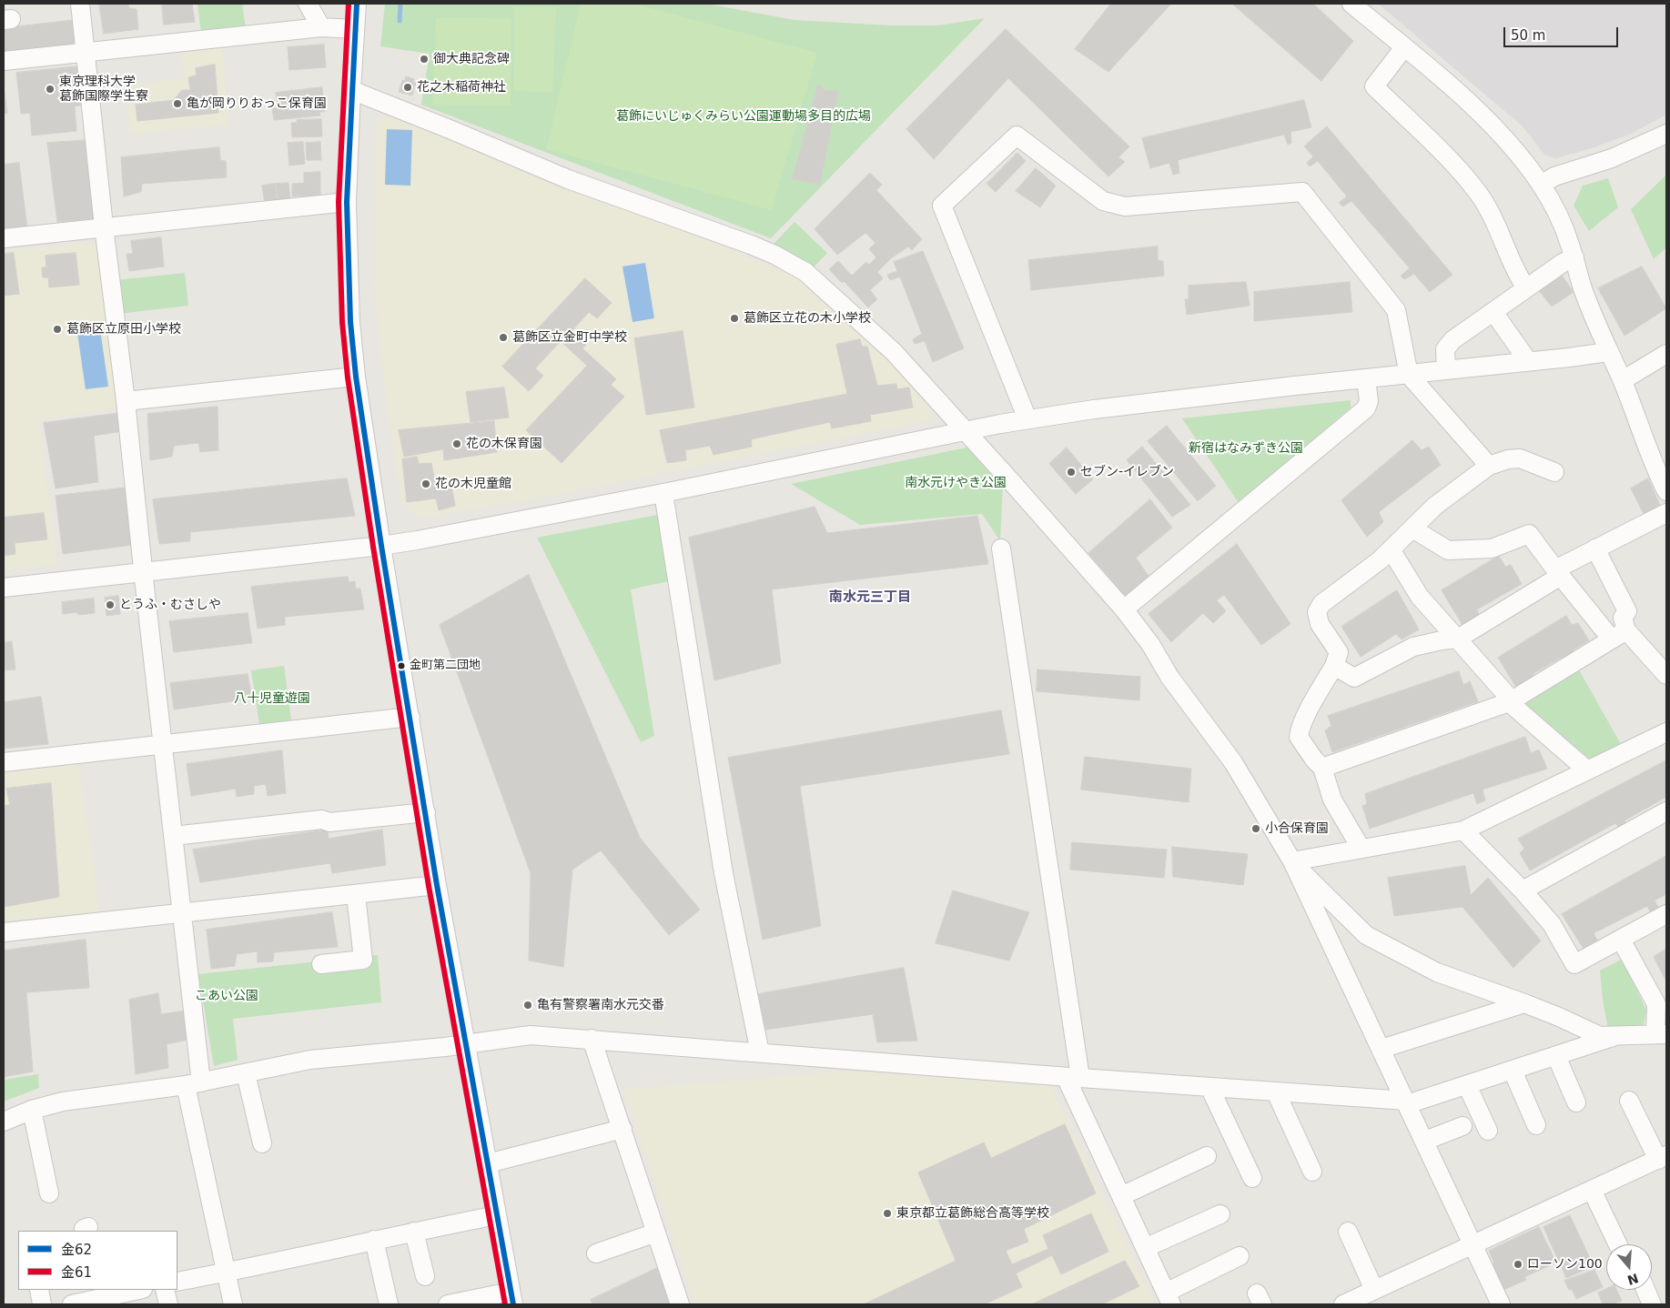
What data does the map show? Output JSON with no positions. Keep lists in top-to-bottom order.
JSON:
{
  "districts": ["南水元三丁目"],
  "parks": [
    "葛飾にいじゅくみらい公園運動場多目的広場",
    "新宿はなみずき公園",
    "南水元けやき公園",
    "八十児童遊園",
    "こあい公園"
  ],
  "places": [
    "御大典記念碑",
    "花之木稲荷神社",
    "東京理科大学 葛飾国際学生寮",
    "亀が岡りりおっこ保育園",
    "葛飾区立花の木小学校",
    "葛飾区立原田小学校",
    "葛飾区立金町中学校",
    "花の木保育園",
    "セブン-イレブン",
    "花の木児童館",
    "とうふ・むさしや",
    "金町第二団地",
    "小合保育園",
    "亀有警察署南水元交番",
    "東京都立葛飾総合高等学校",
    "ローソン100"
  ],
  "lines": ["transit line 金62", "transit line 金61"],
  "legend": ["金62", "金61"],
  "scale_bar": "50 m",
  "north": "bottom"
}
